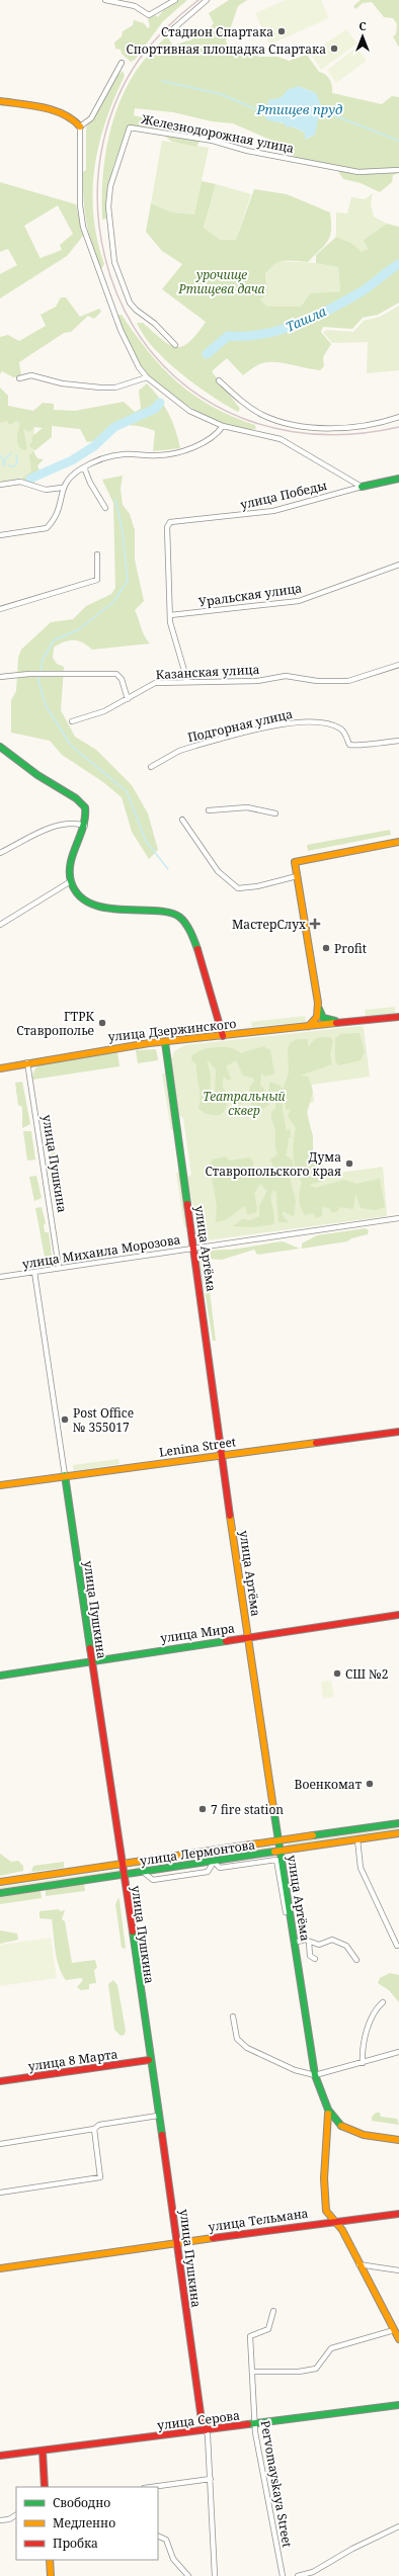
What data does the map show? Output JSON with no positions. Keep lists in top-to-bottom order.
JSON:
{
  "streets": {
    "main road": [
      "улица Победы",
      "улица Дзержинского",
      "улица Пушкина",
      "улица Артёма",
      "Lenina Street",
      "улица Мира",
      "улица Лермонтова",
      "улица 8 Марта",
      "улица Тельмана",
      "улица Серова"
    ],
    "street": [
      "Железнодорожная улица",
      "Уральская улица",
      "Казанская улица",
      "Подгорная улица",
      "улица Михаила Морозова",
      "Pervomayskaya Street"
    ]
  },
  "crossings": [
    ["улица Победы", "Уральская улица"],
    ["улица Дзержинского", "улица Пушкина"],
    ["улица Дзержинского", "улица Артёма"],
    ["улица Пушкина", "улица Михаила Морозова"],
    ["улица Пушкина", "Lenina Street"],
    ["улица Пушкина", "улица Мира"],
    ["улица Пушкина", "улица Лермонтова"],
    ["улица Пушкина", "улица 8 Марта"],
    ["улица Пушкина", "улица Тельмана"],
    ["улица Пушкина", "улица Серова"],
    ["улица Артёма", "улица Михаила Морозова"],
    ["улица Артёма", "Lenina Street"],
    ["улица Артёма", "улица Мира"],
    ["улица Артёма", "улица Лермонтова"],
    ["улица Серова", "Pervomayskaya Street"]
  ],
  "water": ["Ртищев пруд", "Ташла"],
  "parks": ["урочище Ртищева дача", "Театральный сквер"],
  "places": {
    "other": [
      "Стадион Спартака",
      "Спортивная площадка Спартака",
      "Profit",
      "ГТРК Ставрополье",
      "Дума Ставропольского края",
      "Post Office № 355017",
      "СШ №2",
      "Военкомат",
      "7 fire station"
    ],
    "health": ["МастерСлух"]
  },
  "legend": ["Свободно", "Медленно", "Пробка"],
  "north": "top"
}
